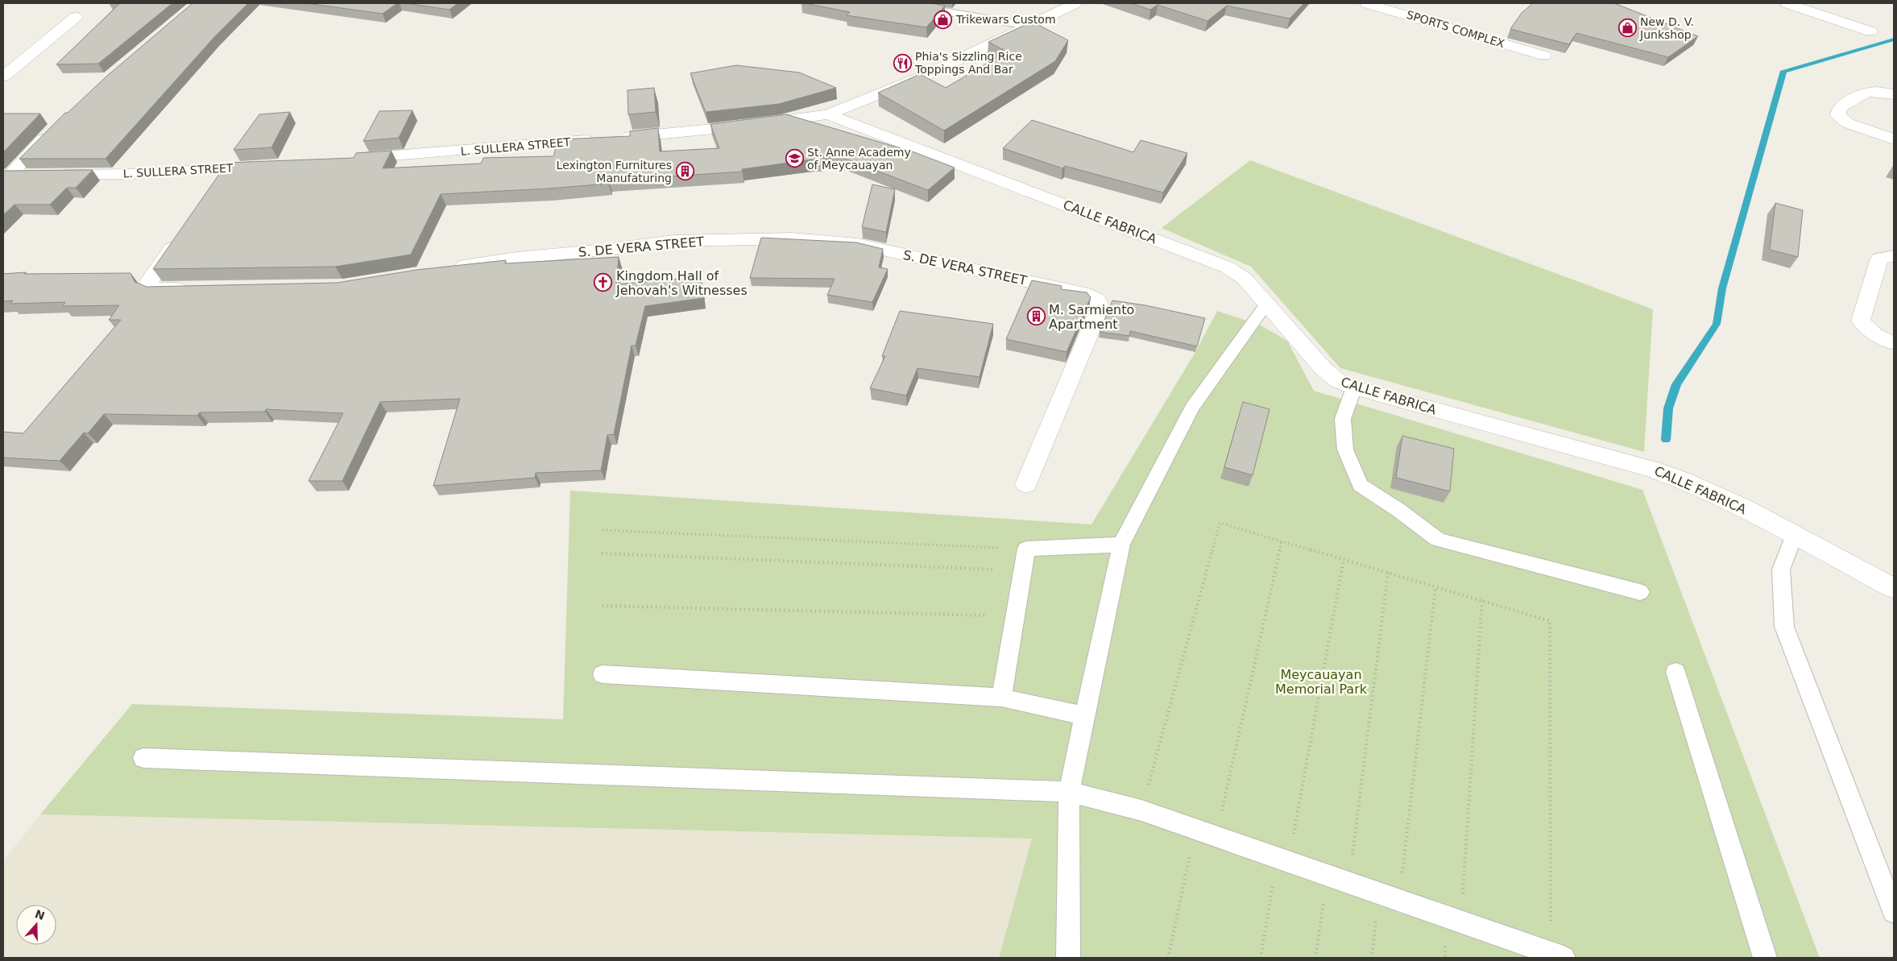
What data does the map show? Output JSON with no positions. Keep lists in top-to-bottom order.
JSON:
{
  "streets": {
    "street": [
      "SPORTS COMPLEX",
      "L. SULLERA STREET",
      "CALLE FABRICA",
      "S. DE VERA STREET"
    ]
  },
  "crossings": [
    ["L. SULLERA STREET", "CALLE FABRICA"]
  ],
  "parks": ["Meycauayan Memorial Park"],
  "places": {
    "shop": ["Trikewars Custom", "New D. V. Junkshop"],
    "restaurant": ["Phia's Sizzling Rice Toppings And Bar"],
    "school or university": ["St. Anne Academy of Meycauayan"],
    "building": ["Lexington Furnitures Manufaturing", "M. Sarmiento Apartment"],
    "church": ["Kingdom Hall of Jehovah's Witnesses"]
  },
  "north": "top"
}
